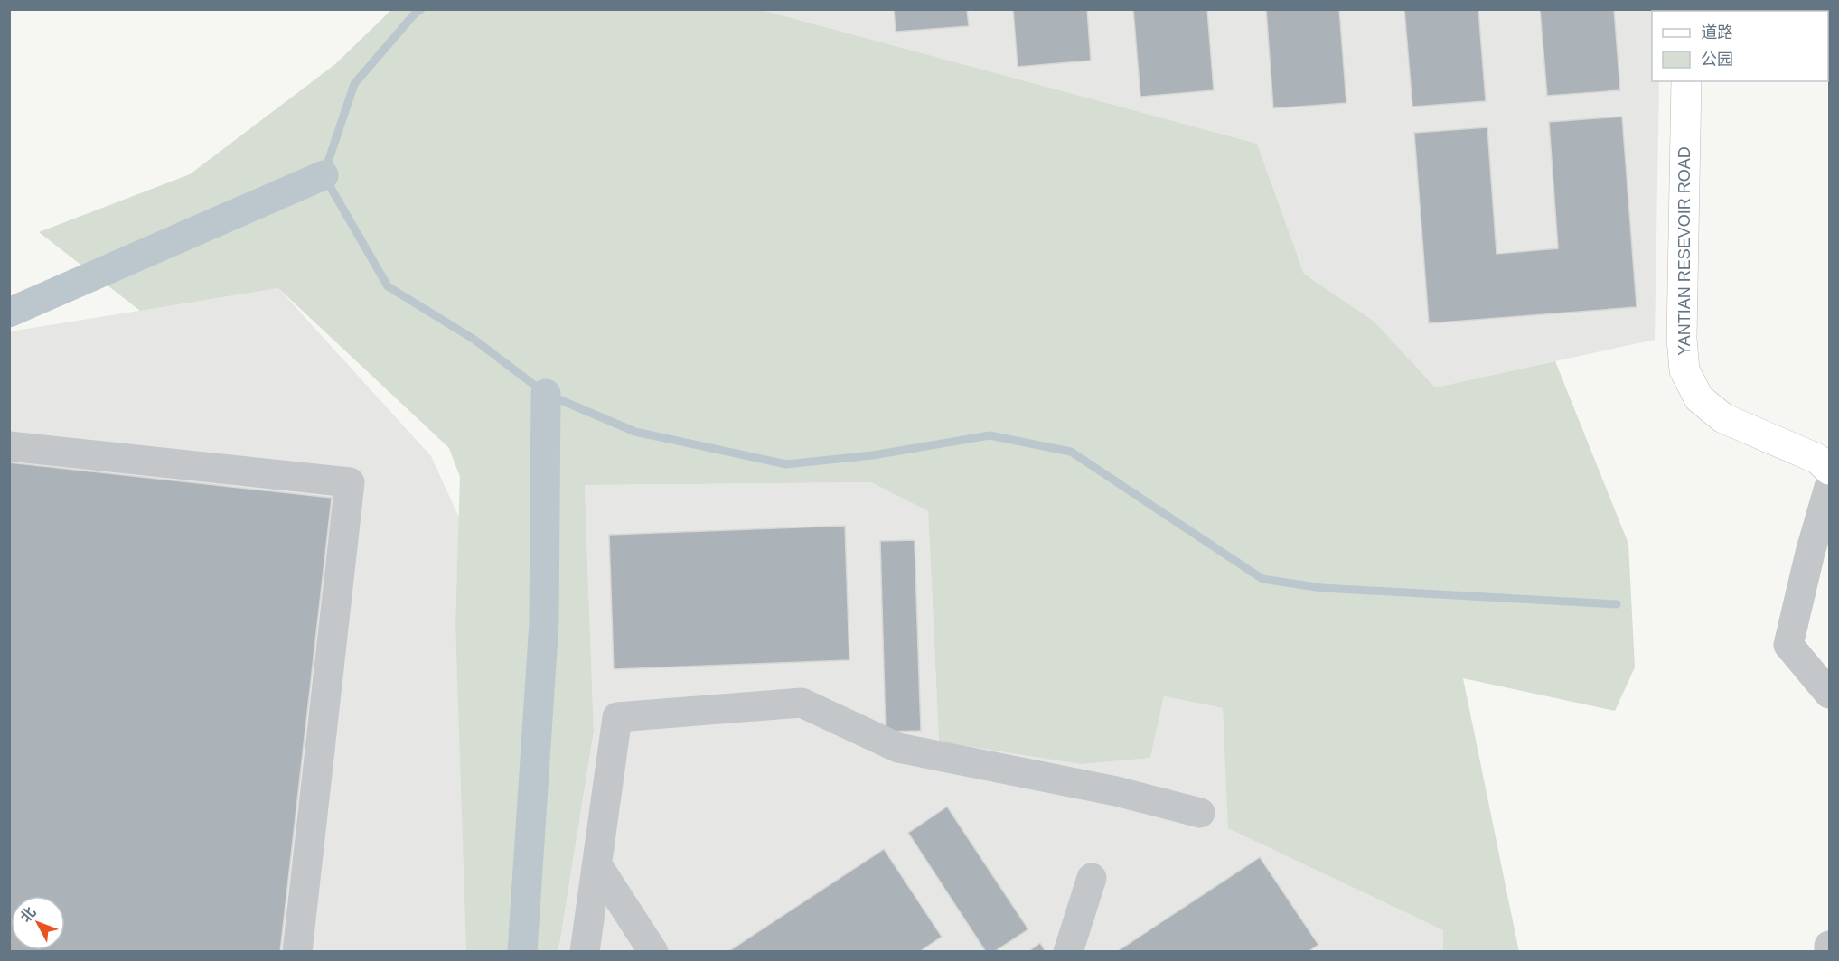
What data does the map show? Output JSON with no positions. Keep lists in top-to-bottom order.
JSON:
{
  "streets": {
    "main road": ["YANTIAN RESEVOIR ROAD"]
  },
  "legend": ["道路", "公园"],
  "north": "top left"
}
